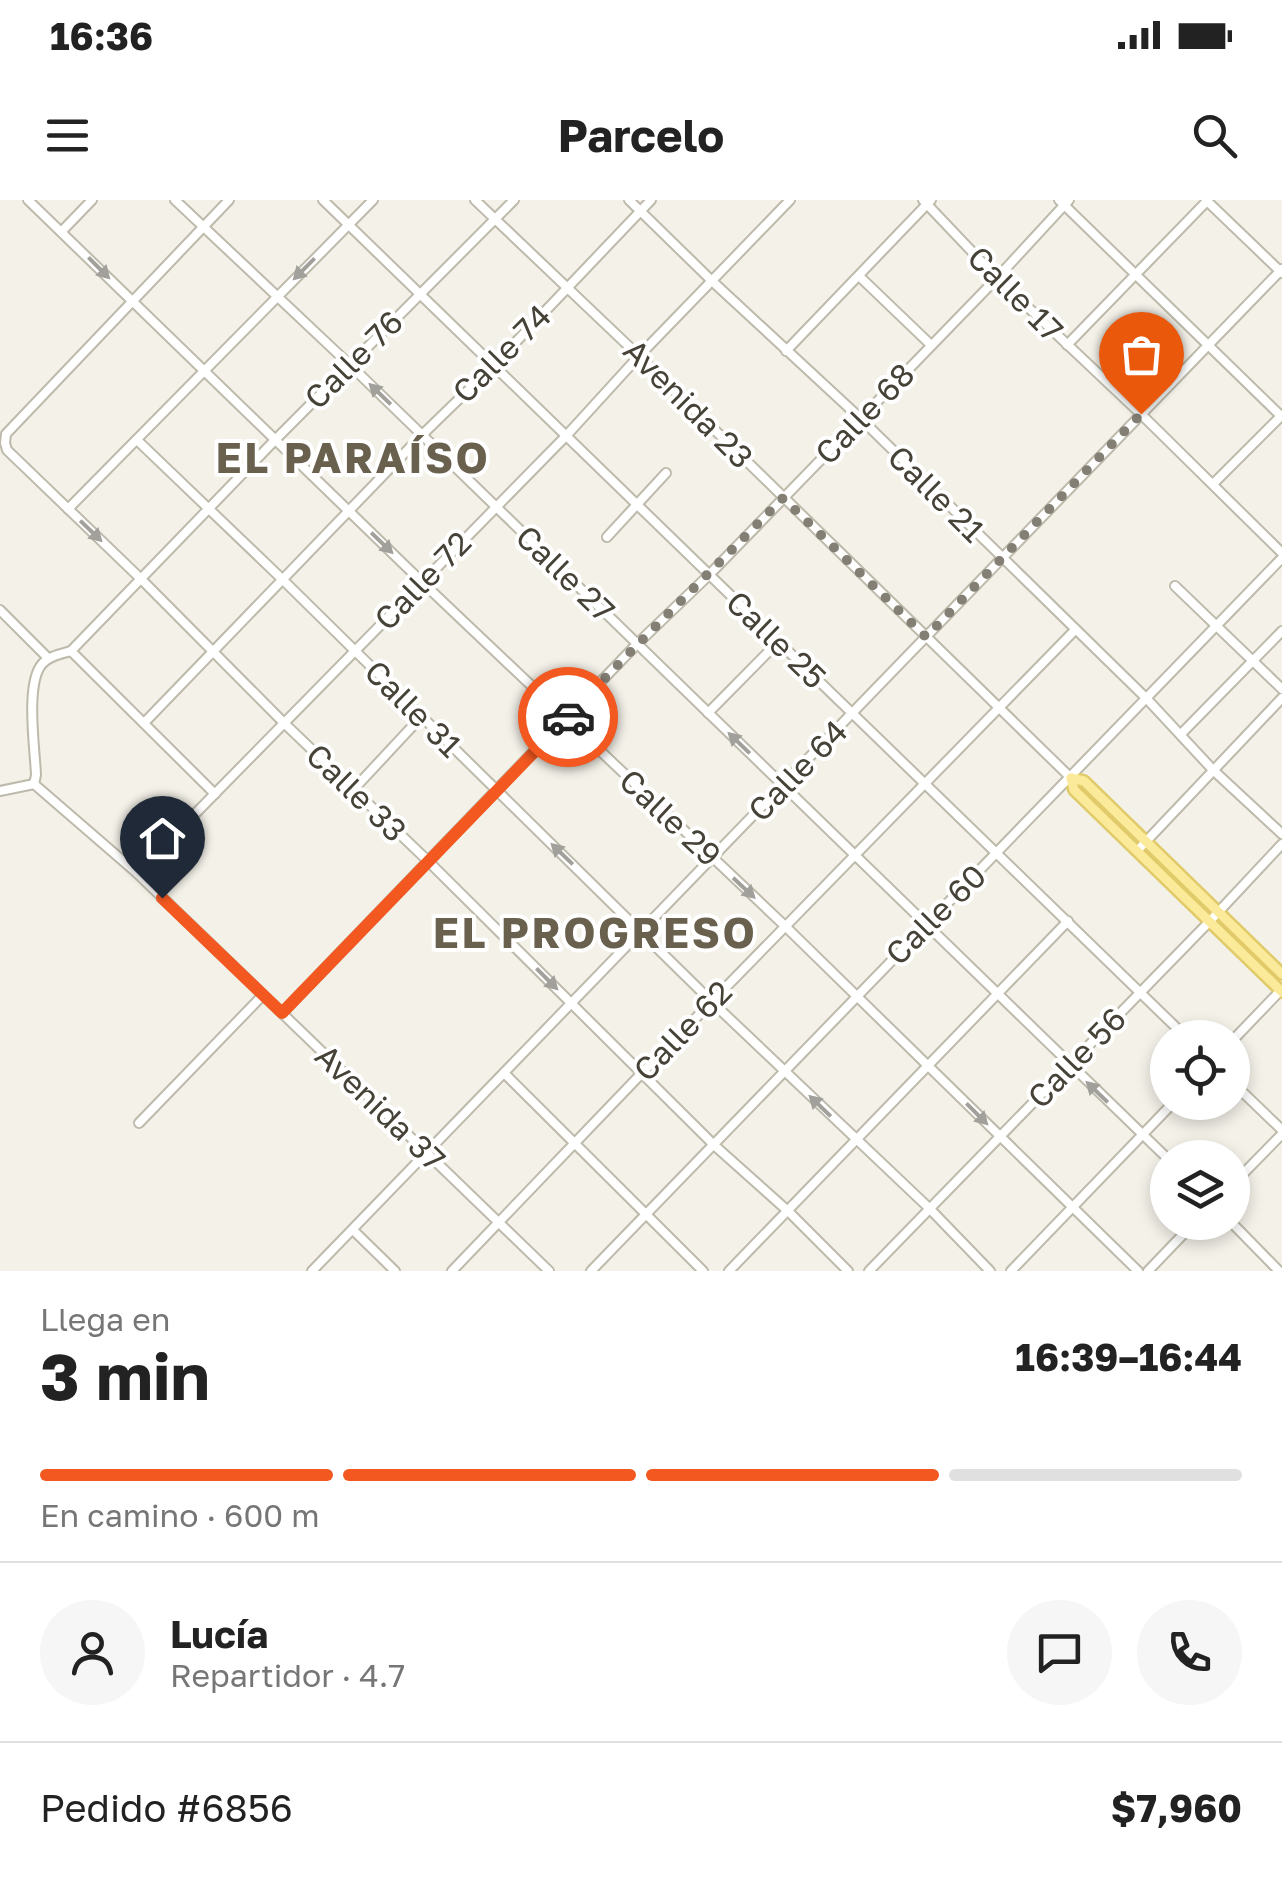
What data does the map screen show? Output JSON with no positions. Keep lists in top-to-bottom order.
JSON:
{
  "streets": {
    "main road": ["Avenida 23"],
    "street": [
      "Calle 17",
      "Calle 74",
      "Calle 76",
      "Calle 68",
      "Calle 21",
      "Calle 27",
      "Calle 72",
      "Calle 25",
      "Calle 31",
      "Calle 64",
      "Calle 33",
      "Calle 29",
      "Calle 60",
      "Calle 62",
      "Calle 56",
      "Avenida 37"
    ]
  },
  "crossings": [
    ["Calle 17", "Calle 68"],
    ["Calle 17", "Calle 64"],
    ["Calle 17", "Calle 60"],
    ["Calle 74", "Avenida 23"],
    ["Calle 74", "Calle 21"],
    ["Calle 74", "Calle 27"],
    ["Calle 74", "Calle 25"],
    ["Calle 74", "Calle 31"],
    ["Calle 74", "Calle 33"],
    ["Calle 74", "Calle 29"],
    ["Calle 76", "Avenida 23"],
    ["Calle 76", "Calle 27"],
    ["Calle 76", "Calle 25"],
    ["Calle 76", "Calle 31"],
    ["Calle 76", "Calle 33"],
    ["Calle 76", "Calle 29"],
    ["Avenida 23", "Calle 68"],
    ["Avenida 23", "Calle 72"],
    ["Avenida 23", "Calle 64"],
    ["Avenida 23", "Calle 60"],
    ["Avenida 23", "Calle 62"],
    ["Avenida 23", "Calle 56"],
    ["Calle 68", "Calle 21"],
    ["Calle 68", "Calle 27"],
    ["Calle 68", "Calle 25"],
    ["Calle 68", "Calle 31"],
    ["Calle 68", "Calle 33"],
    ["Calle 68", "Calle 29"],
    ["Calle 68", "Avenida 37"],
    ["Calle 21", "Calle 72"],
    ["Calle 21", "Calle 64"],
    ["Calle 21", "Calle 60"],
    ["Calle 21", "Calle 62"],
    ["Calle 27", "Calle 72"],
    ["Calle 27", "Calle 64"],
    ["Calle 27", "Calle 60"],
    ["Calle 27", "Calle 62"],
    ["Calle 27", "Calle 56"],
    ["Calle 72", "Calle 25"],
    ["Calle 72", "Calle 31"],
    ["Calle 72", "Calle 33"],
    ["Calle 72", "Calle 29"],
    ["Calle 72", "Avenida 37"],
    ["Calle 25", "Calle 64"],
    ["Calle 25", "Calle 60"],
    ["Calle 25", "Calle 62"],
    ["Calle 25", "Calle 56"],
    ["Calle 31", "Calle 64"],
    ["Calle 31", "Calle 60"],
    ["Calle 31", "Calle 62"],
    ["Calle 31", "Calle 56"],
    ["Calle 64", "Calle 33"],
    ["Calle 64", "Calle 29"],
    ["Calle 64", "Avenida 37"],
    ["Calle 33", "Calle 29"],
    ["Calle 33", "Calle 60"],
    ["Calle 33", "Calle 62"],
    ["Calle 29", "Calle 60"],
    ["Calle 29", "Calle 62"],
    ["Calle 29", "Calle 56"],
    ["Calle 62", "Avenida 37"]
  ],
  "districts": ["EL PARAÍSO", "EL PROGRESO"],
  "page": {
    "status": "16:36",
    "header": "Parcelo",
    "heading": ["3 min", "Llega en", "16:39–16:44"],
    "panel": [
      "Lucía",
      "Repartidor · 4.7",
      "Pedido #6856",
      "$7,960"
    ],
    "bar": "En camino · 600 m"
  }
}
